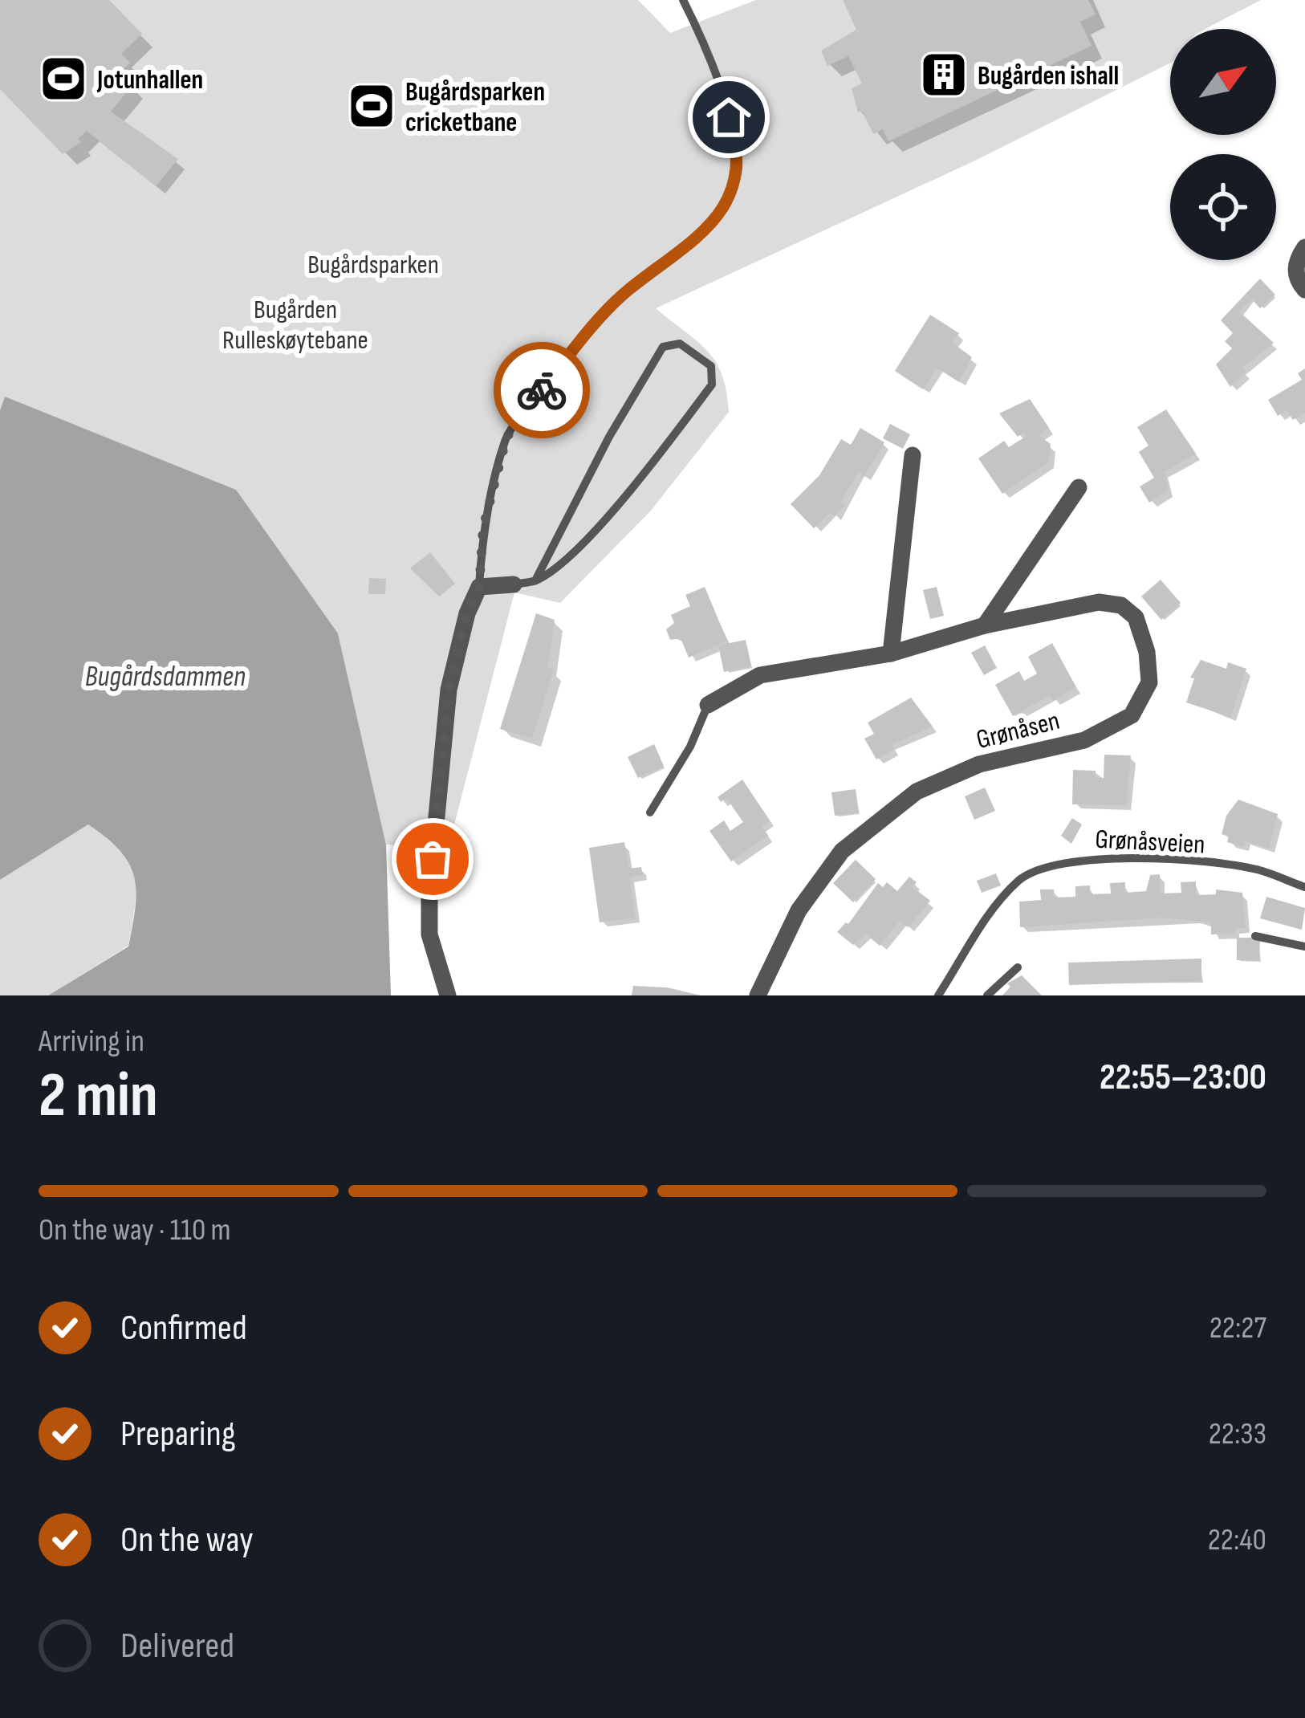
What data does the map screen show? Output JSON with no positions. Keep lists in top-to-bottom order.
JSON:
{
  "streets": {
    "street": ["Grønåsen"],
    "lane": ["Grønåsveien"]
  },
  "water": ["Bugårdsdammen"],
  "parks": ["Bugårdsparken", "Bugården Rulleskøytebane"],
  "places": {
    "building": ["Bugården ishall"],
    "sports": ["Jotunhallen", "Bugårdsparken cricketbane"]
  },
  "north": "top right",
  "page": {
    "heading": ["2 min", "Arriving in", "22:55–23:00"],
    "bar": "On the way · 110 m",
    "list": [
      ["Confirmed", "22:27"],
      ["Preparing", "22:33"],
      ["On the way", "22:40"],
      "Delivered"
    ]
  }
}
